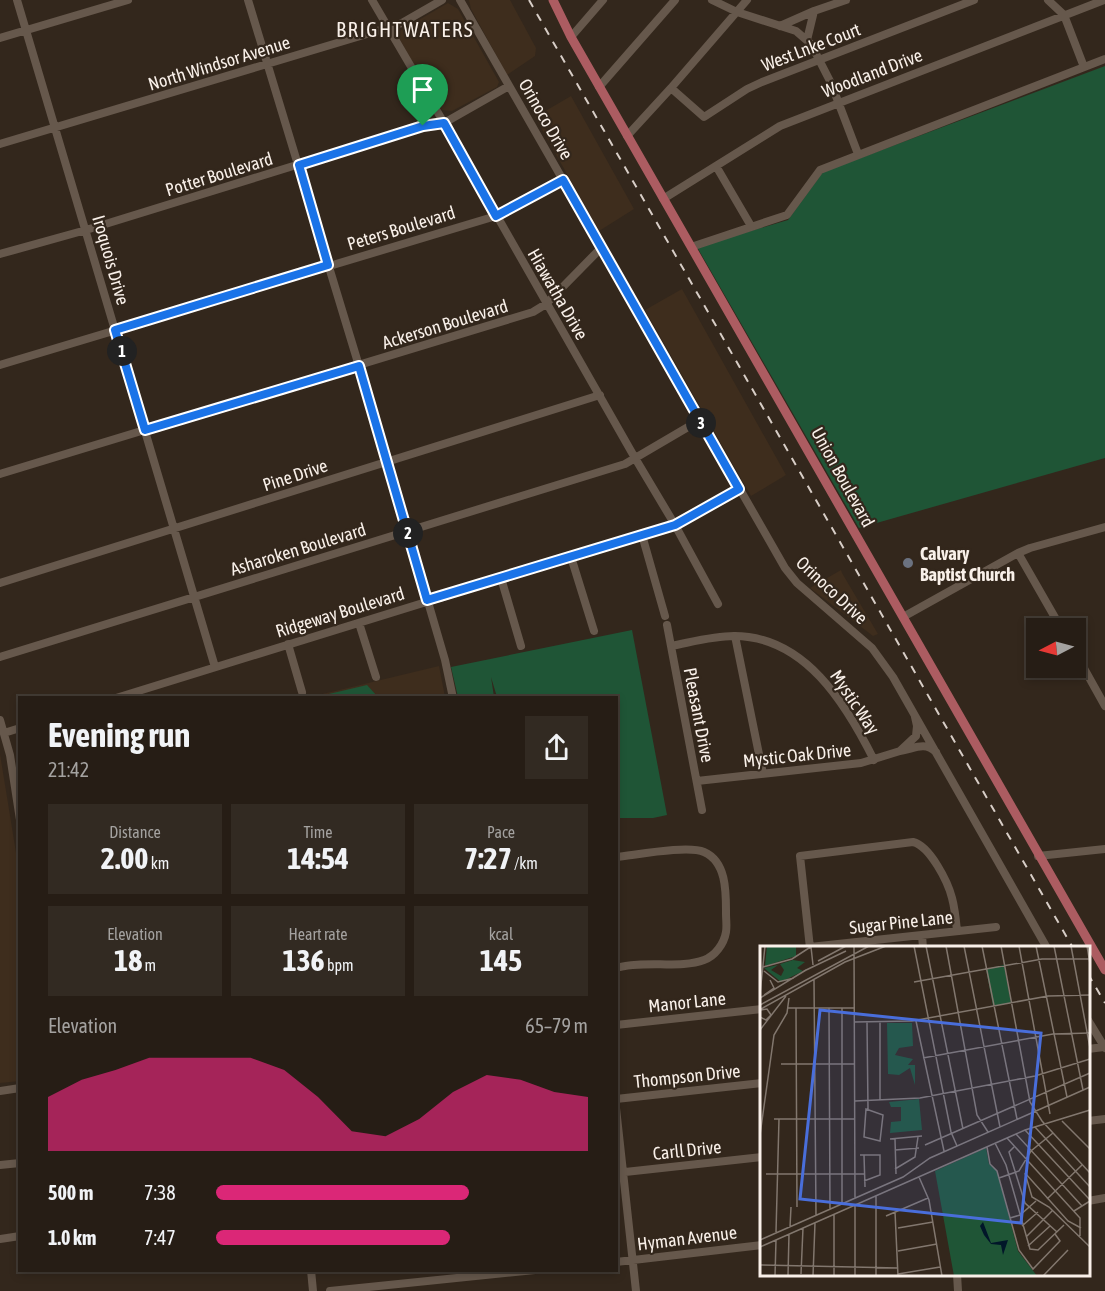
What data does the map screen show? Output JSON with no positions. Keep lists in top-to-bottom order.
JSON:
{
  "streets": {
    "main road": ["Union Boulevard"],
    "street": [
      "West Lnke Court",
      "North Windsor Avenue",
      "Woodland Drive",
      "Orinoco Drive",
      "Potter Boulevard",
      "Peters Boulevard",
      "Iroquois Drive",
      "Hiawatha Drive",
      "Ackerson Boulevard",
      "Pine Drive",
      "Asharoken Boulevard",
      "Ridgeway Boulevard",
      "Mystic Way",
      "Pleasant Drive",
      "Mystic Oak Drive",
      "Sugar Pine Lane",
      "Manor Lane",
      "Thompson Drive",
      "Carll Drive",
      "Hyman Avenue"
    ]
  },
  "crossings": [
    ["North Windsor Avenue", "Iroquois Drive"],
    ["North Windsor Avenue", "Hiawatha Drive"],
    ["Woodland Drive", "Union Boulevard"],
    ["Orinoco Drive", "Potter Boulevard"],
    ["Orinoco Drive", "Peters Boulevard"],
    ["Orinoco Drive", "Ackerson Boulevard"],
    ["Orinoco Drive", "Asharoken Boulevard"],
    ["Orinoco Drive", "Ridgeway Boulevard"],
    ["Orinoco Drive", "Mystic Oak Drive"],
    ["Potter Boulevard", "Iroquois Drive"],
    ["Potter Boulevard", "Hiawatha Drive"],
    ["Peters Boulevard", "Iroquois Drive"],
    ["Peters Boulevard", "Hiawatha Drive"],
    ["Iroquois Drive", "Ackerson Boulevard"],
    ["Iroquois Drive", "Pine Drive"],
    ["Iroquois Drive", "Asharoken Boulevard"],
    ["Iroquois Drive", "Ridgeway Boulevard"],
    ["Hiawatha Drive", "Ackerson Boulevard"],
    ["Hiawatha Drive", "Pine Drive"],
    ["Hiawatha Drive", "Asharoken Boulevard"],
    ["Hiawatha Drive", "Ridgeway Boulevard"],
    ["Mystic Way", "Pleasant Drive"],
    ["Mystic Way", "Mystic Oak Drive"],
    ["Pleasant Drive", "Mystic Oak Drive"]
  ],
  "districts": ["BRIGHTWATERS"],
  "places": ["Calvary Baptist Church"],
  "north": "left",
  "page": {
    "pins": ["1", "3", "2"],
    "heading": ["Evening run", "21:42"],
    "stats": [
      ["Distance", "2.00 km"],
      ["Time", "14:54"],
      ["Pace", "7:27 /km"],
      ["Elevation", "18 m"],
      ["Heart rate", "136 bpm"],
      ["kcal", "145"]
    ],
    "chart": ["Elevation", "65–79 m"],
    "list": [
      {
        "name": "500 m",
        "note": "7:38"
      },
      {
        "name": "1.0 km",
        "note": "7:47"
      }
    ]
  }
}
